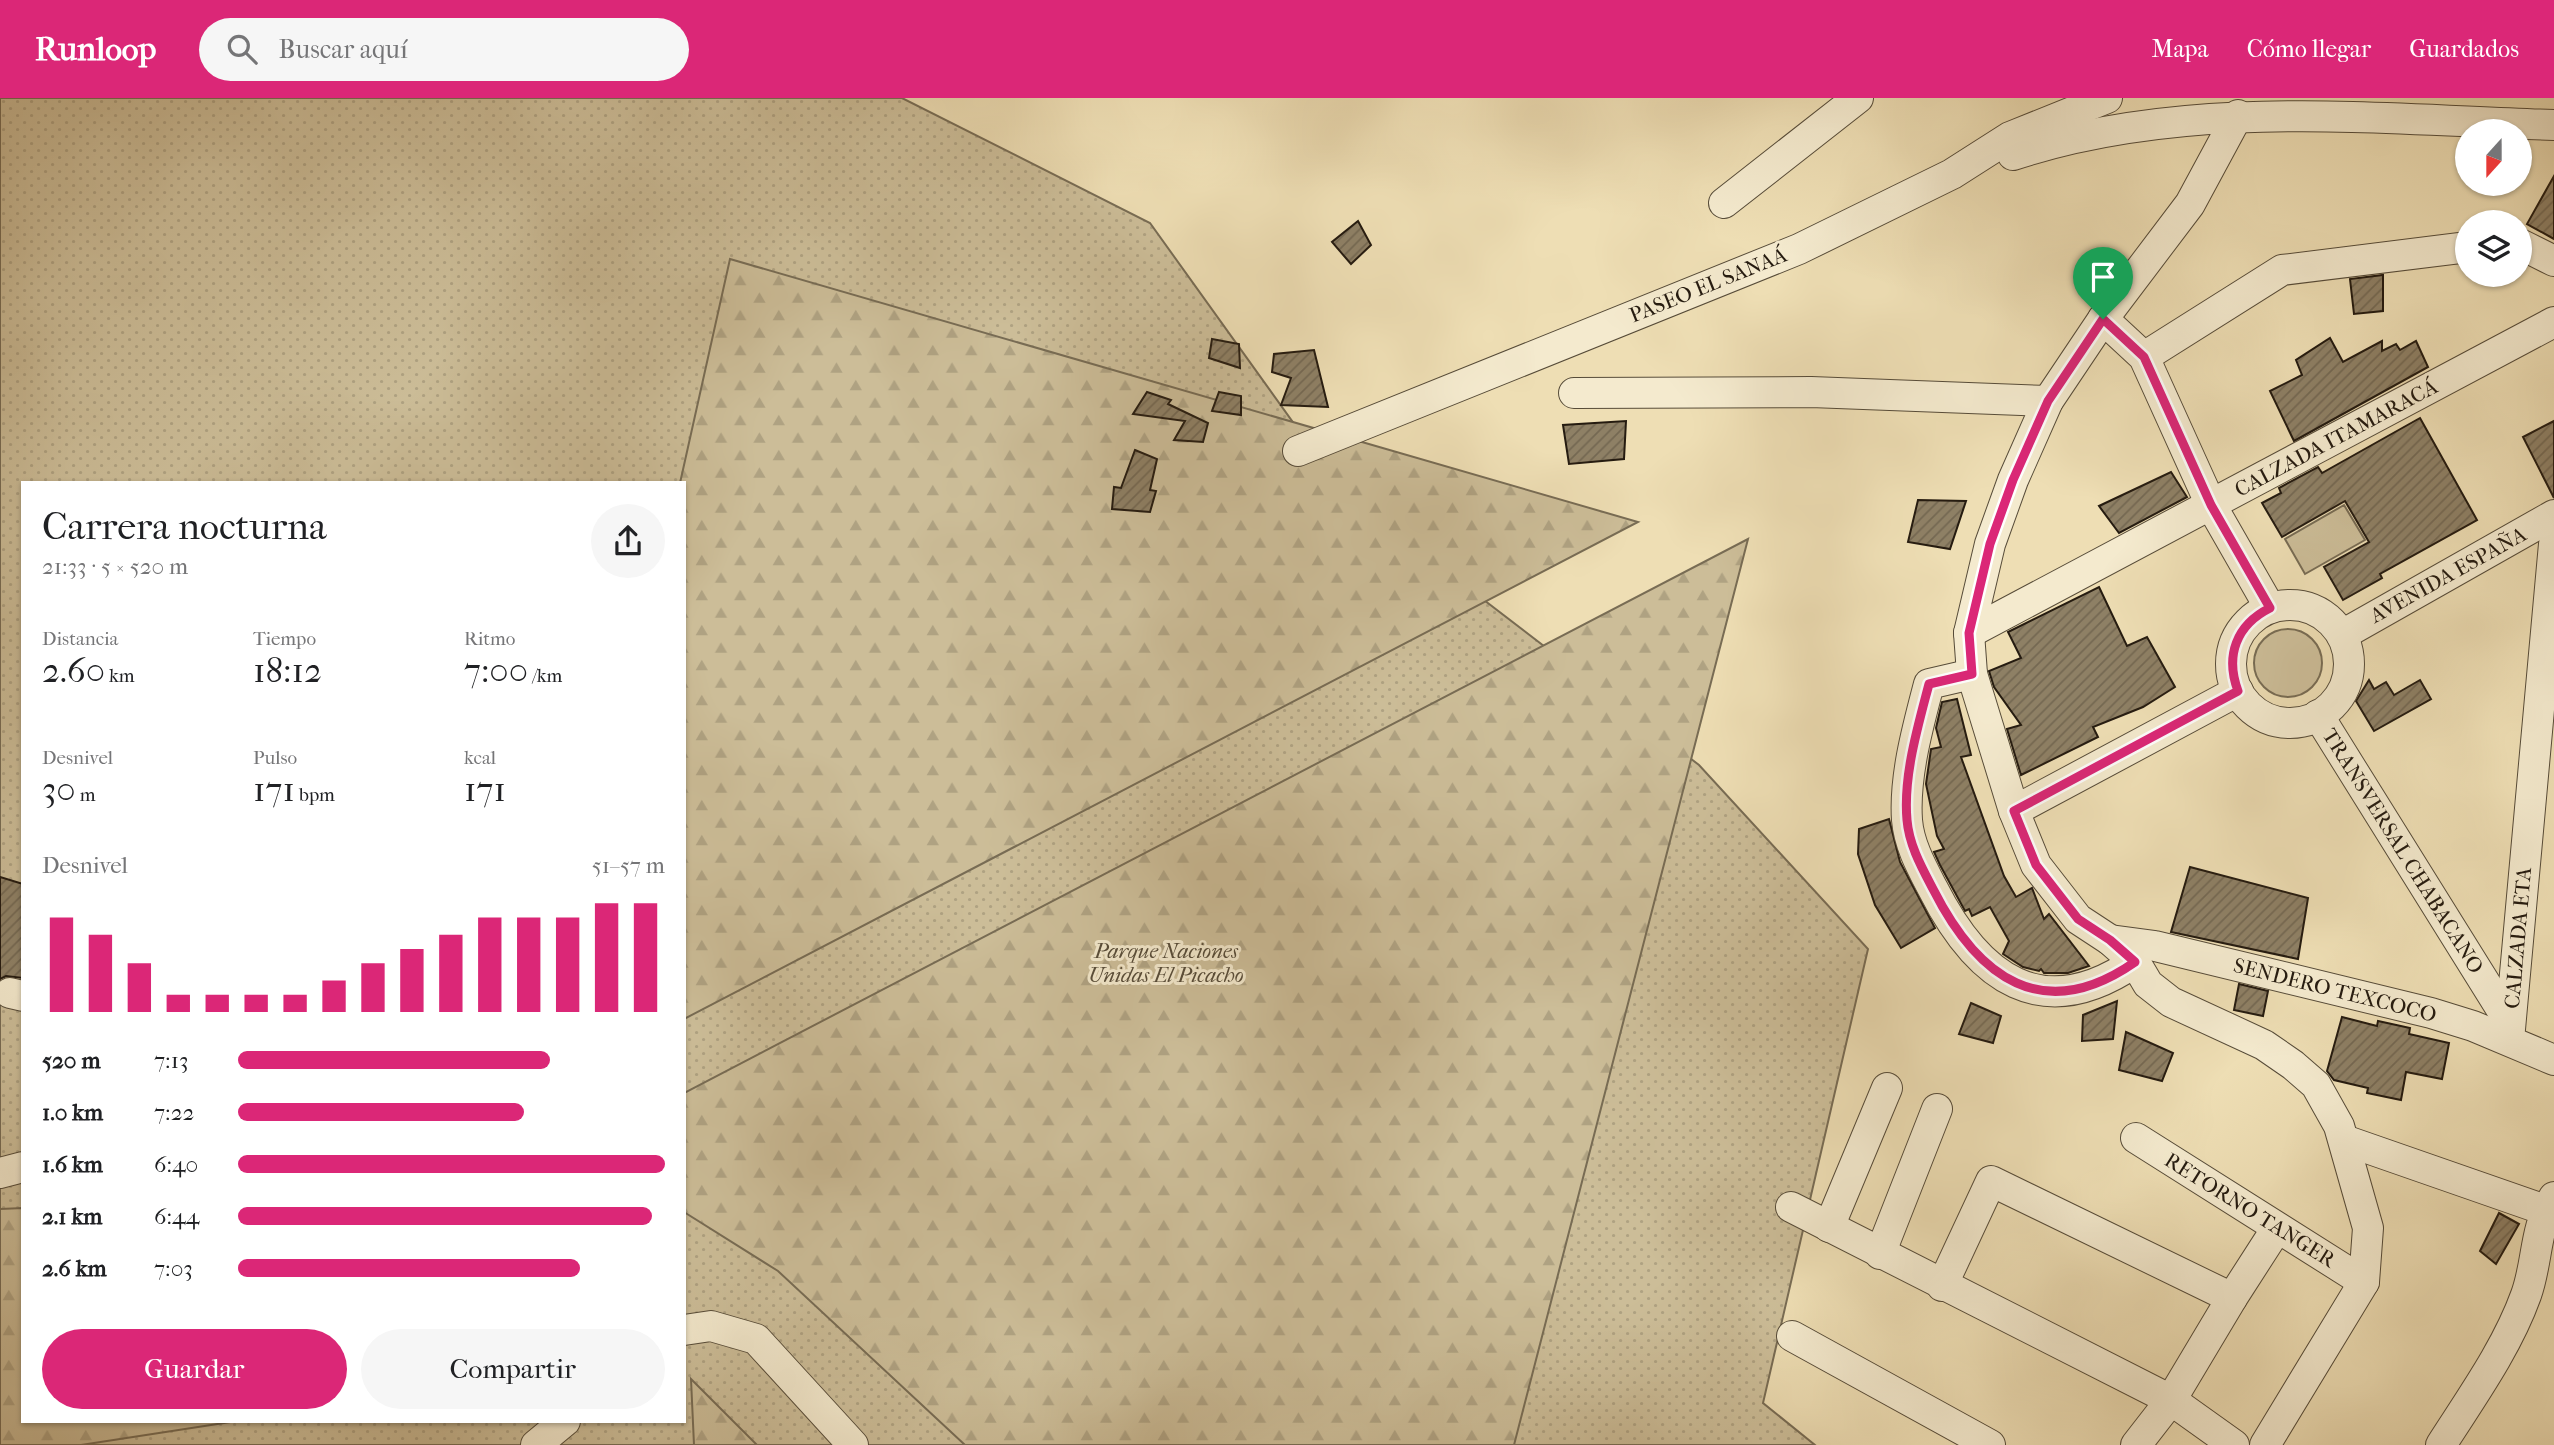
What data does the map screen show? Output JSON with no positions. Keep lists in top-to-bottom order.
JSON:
{
  "streets": {
    "street": [
      "PASEO EL SANAÁ",
      "CALZADA ITAMARACÁ",
      "AVENIDA ESPAÑA",
      "TRANSVERSAL CHABACANO",
      "CALZADA ETA",
      "SENDERO TEXCOCO",
      "RETORNO TANGER"
    ]
  },
  "crossings": [
    ["AVENIDA ESPAÑA", "TRANSVERSAL CHABACANO"],
    ["TRANSVERSAL CHABACANO", "CALZADA ETA"],
    ["TRANSVERSAL CHABACANO", "SENDERO TEXCOCO"],
    ["CALZADA ETA", "SENDERO TEXCOCO"]
  ],
  "parks": ["Parque Naciones Unidas El Picacho"],
  "north": "bottom",
  "page": {
    "header": "Runloop",
    "search": "Buscar aquí",
    "nav": ["Mapa", "Cómo llegar", "Guardados"],
    "heading": ["Carrera nocturna", "21:33 · 5 × 520 m"],
    "stats": [
      ["Distancia", "2.60 km"],
      ["Tiempo", "18:12"],
      ["Ritmo", "7:00 /km"],
      ["Desnivel", "30 m"],
      ["Pulso", "171 bpm"],
      ["kcal", "171"]
    ],
    "chart": ["Desnivel", "51–57 m"],
    "list": [
      {
        "name": "520 m",
        "note": "7:13"
      },
      {
        "name": "1.0 km",
        "note": "7:22"
      },
      {
        "name": "1.6 km",
        "note": "6:40"
      },
      {
        "name": "2.1 km",
        "note": "6:44"
      },
      {
        "name": "2.6 km",
        "note": "7:03"
      }
    ],
    "buttons": ["Guardar", "Compartir"]
  }
}
